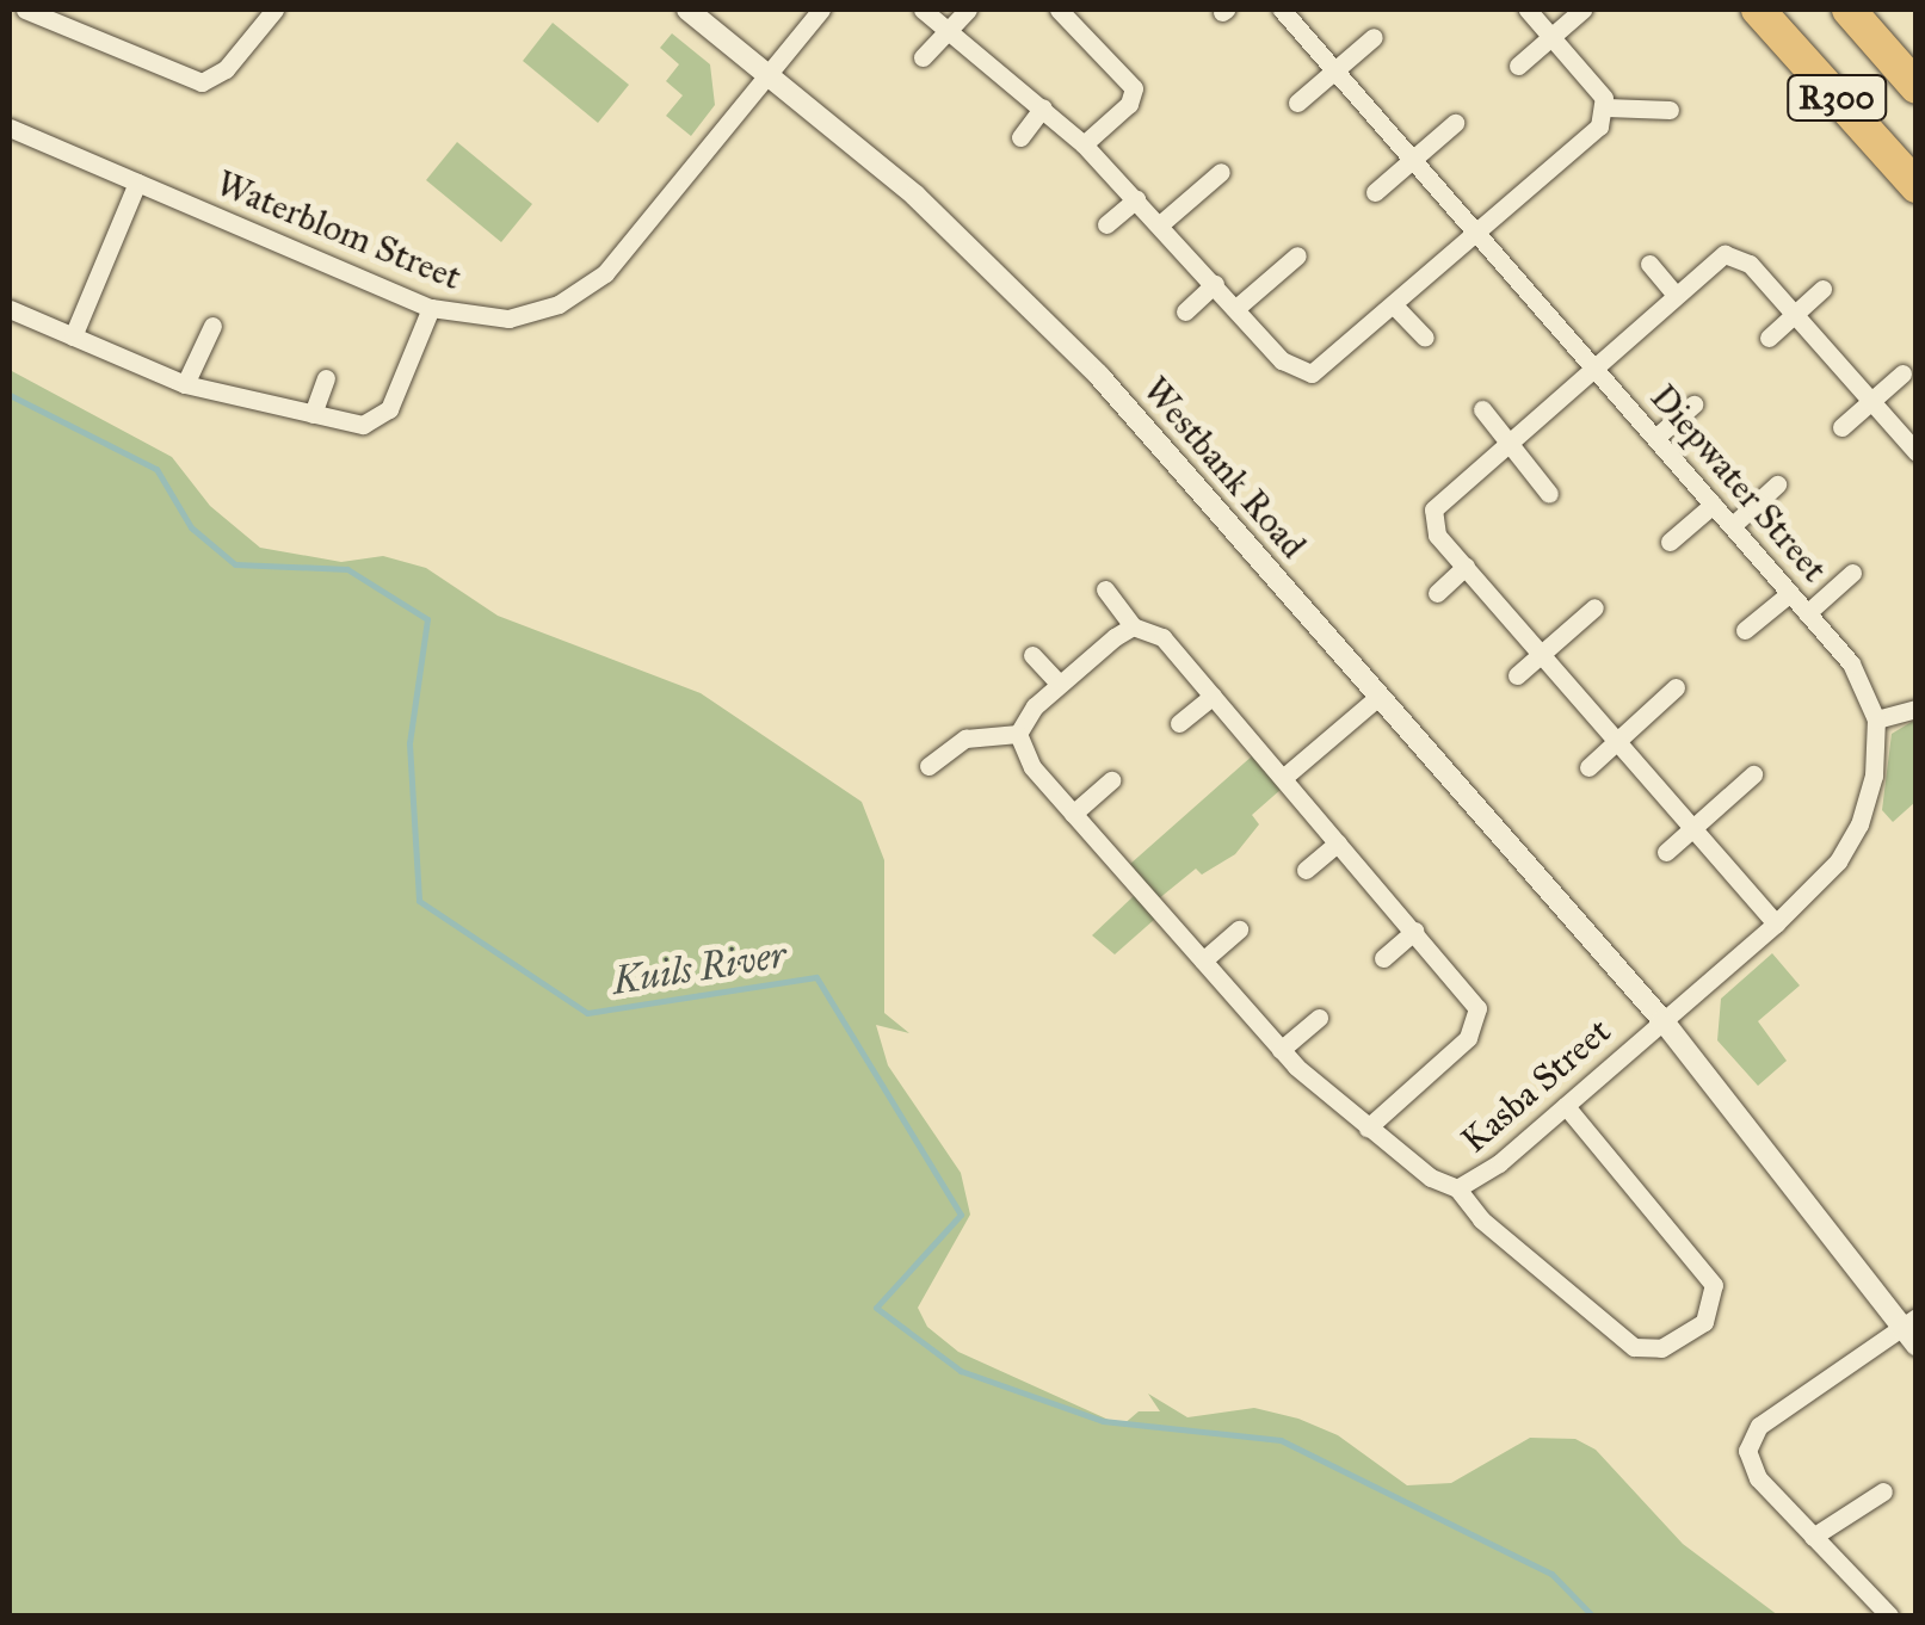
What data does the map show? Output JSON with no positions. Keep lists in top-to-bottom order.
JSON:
{
  "streets": {
    "highway": ["R300"],
    "street": [
      "Waterblom Street",
      "Westbank Road",
      "Diepwater Street",
      "Kasba Street"
    ]
  },
  "crossings": [
    ["Waterblom Street", "Westbank Road"],
    ["Westbank Road", "Diepwater Street"],
    ["Westbank Road", "Kasba Street"],
    ["Diepwater Street", "Kasba Street"]
  ],
  "water": ["Kuils River"]
}
